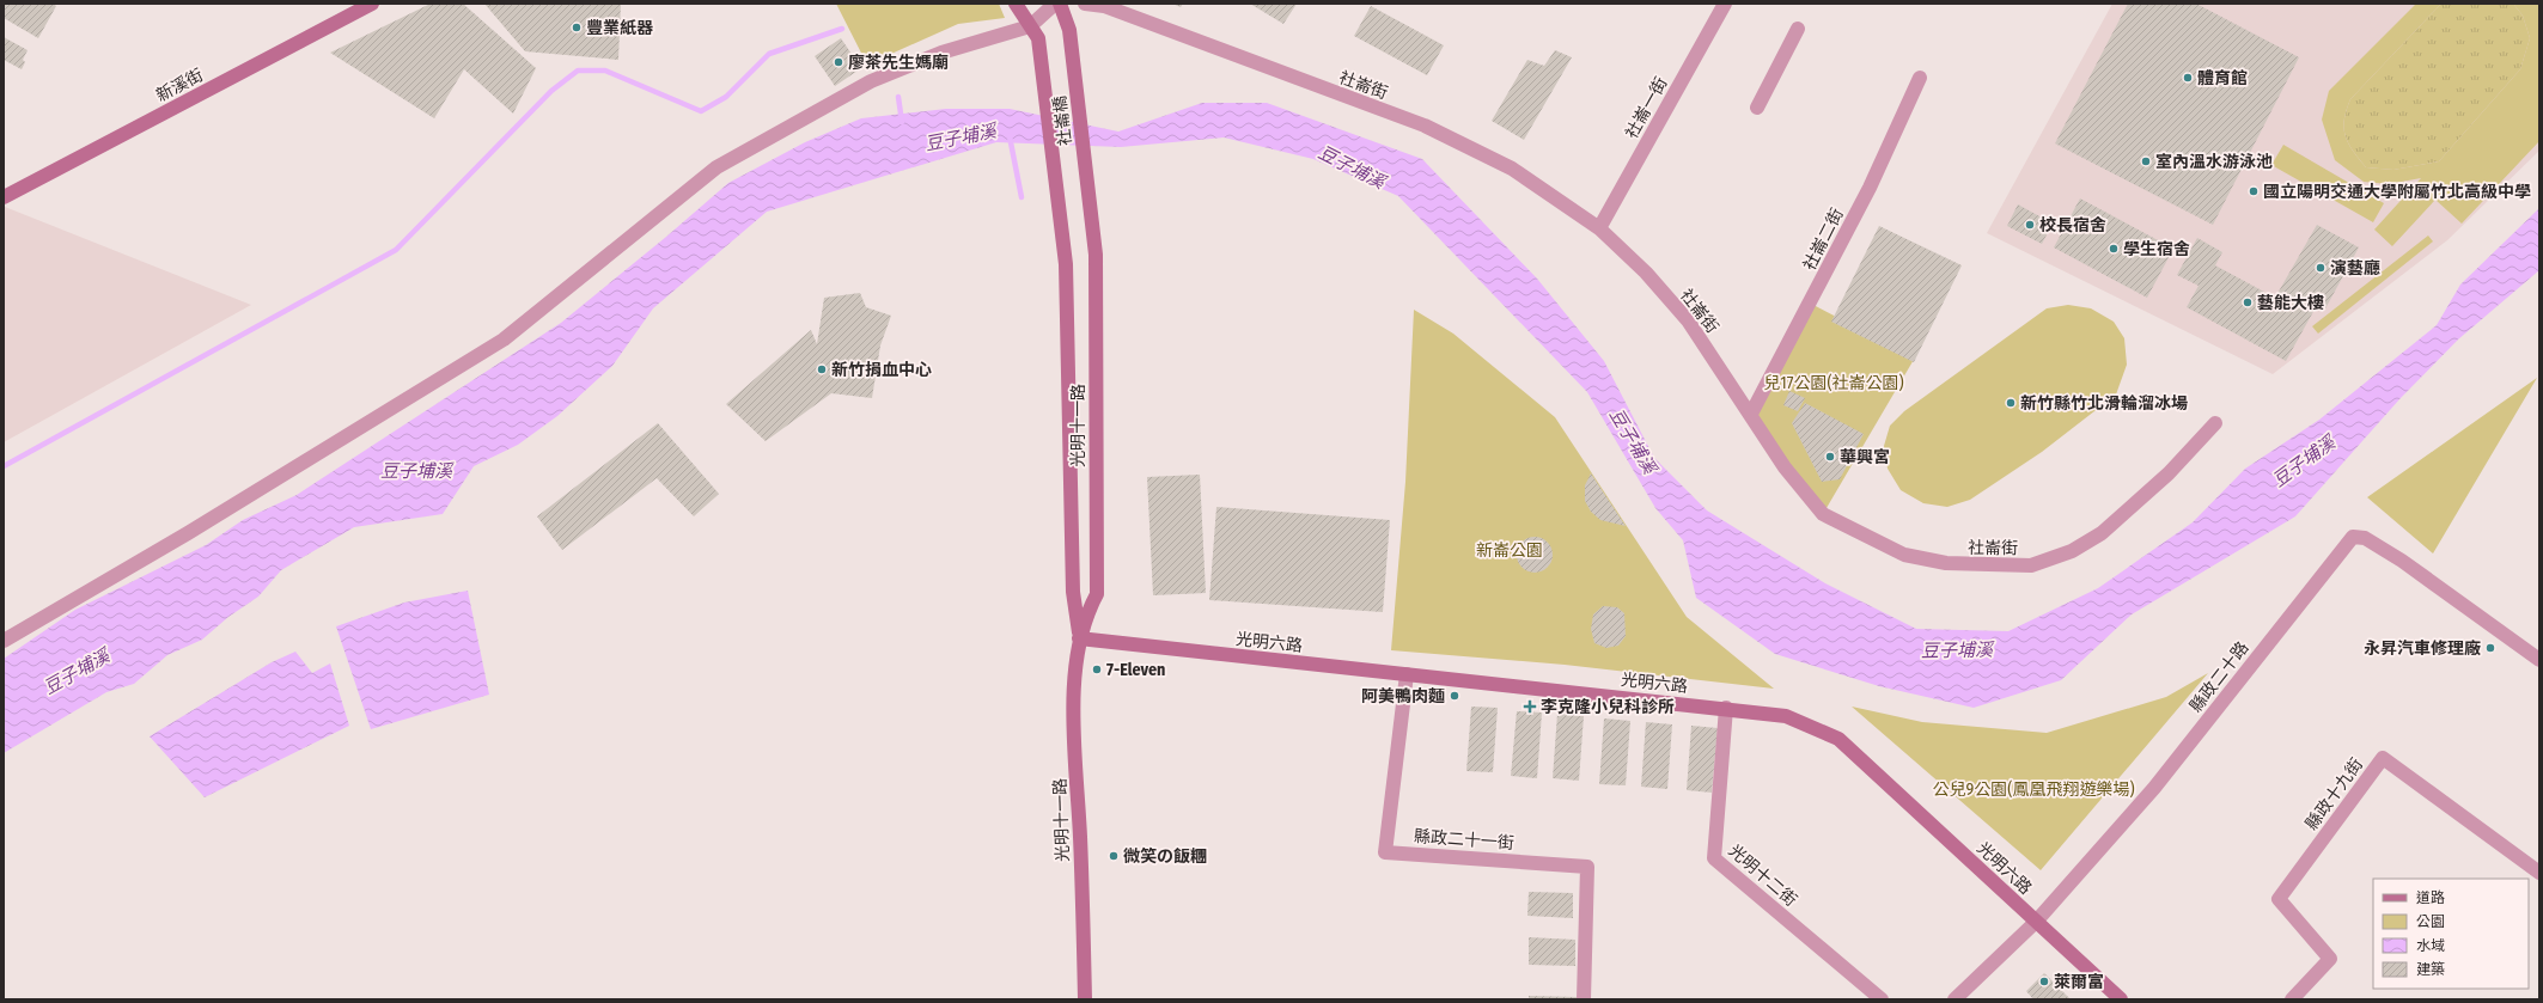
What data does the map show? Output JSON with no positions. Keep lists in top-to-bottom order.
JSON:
{
  "streets": {
    "street": [
      "新溪街",
      "社崙街",
      "社崙一街",
      "社崙橋",
      "社崙二街",
      "光明十一路",
      "光明六路",
      "縣政二十路",
      "縣政十九街",
      "縣政二十一街",
      "光明十二街"
    ]
  },
  "crossings": [
    ["社崙街", "社崙一街"],
    ["社崙街", "社崙二街"],
    ["社崙橋", "光明十一路"],
    ["光明十一路", "光明六路"],
    ["光明六路", "縣政二十路"],
    ["光明六路", "縣政二十一街"],
    ["光明六路", "光明十二街"]
  ],
  "water": ["豆子埔溪"],
  "parks": ["兒17公園(社崙公園)", "新崙公園", "公兒9公園(鳳凰飛翔遊樂場)"],
  "places": {
    "other": [
      "豐業紙器",
      "廖茶先生媽廟",
      "體育館",
      "室內溫水游泳池",
      "國立陽明交通大學附屬竹北高級中學",
      "校長宿舍",
      "學生宿舍",
      "演藝廳",
      "藝能大樓",
      "新竹捐血中心",
      "新竹縣竹北滑輪溜冰場",
      "華興宮",
      "永昇汽車修理廠",
      "7-Eleven",
      "阿美鴨肉麵",
      "微笑の飯糰",
      "萊爾富"
    ],
    "health": ["李克隆小兒科診所"]
  },
  "legend": [
    "道路",
    "公園",
    "水域",
    "建築"
  ]
}
